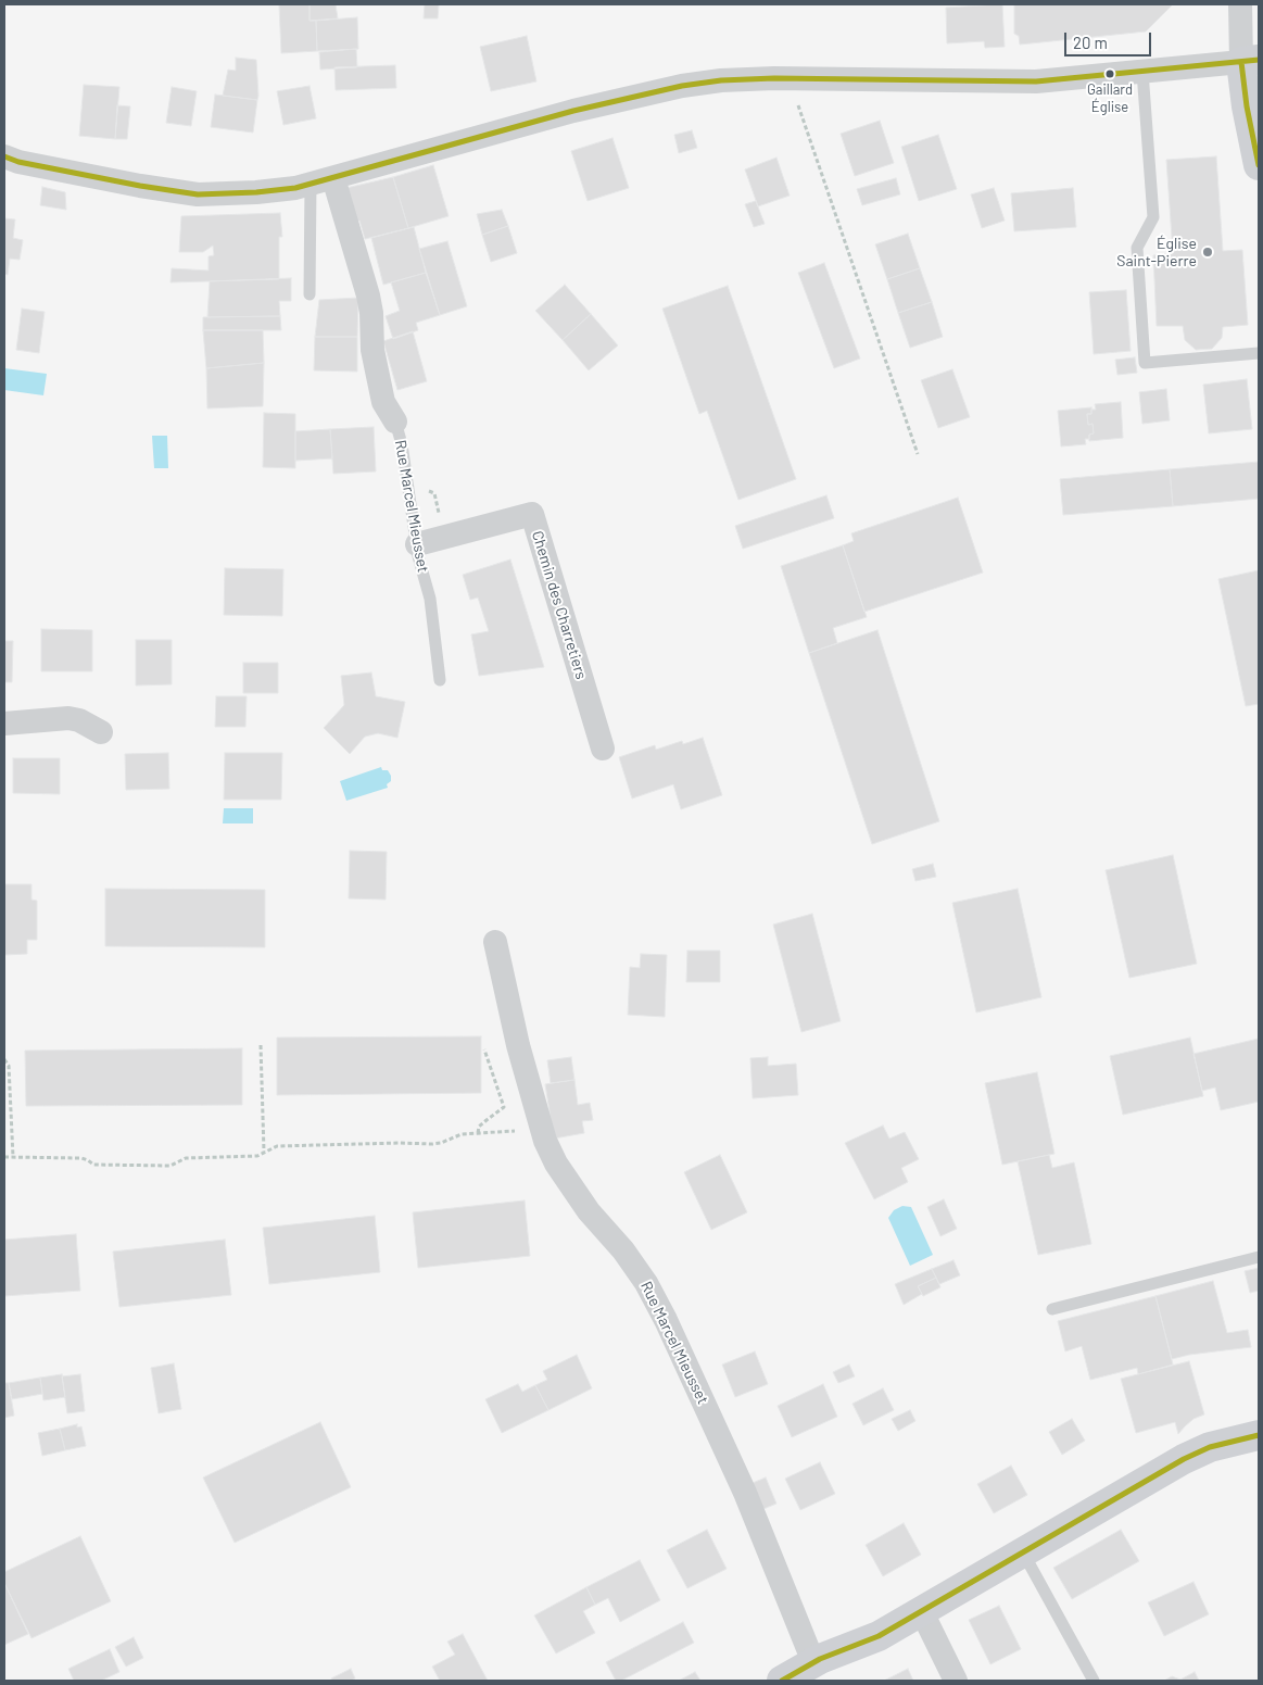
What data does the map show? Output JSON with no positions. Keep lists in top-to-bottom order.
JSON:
{
  "streets": {
    "street": ["Rue Marcel Mieusset", "Chemin des Charretiers"]
  },
  "crossings": [
    ["Rue Marcel Mieusset", "Chemin des Charretiers"]
  ],
  "places": ["Gaillard Église", "Église Saint-Pierre"],
  "scale_bar": "20 m"
}
